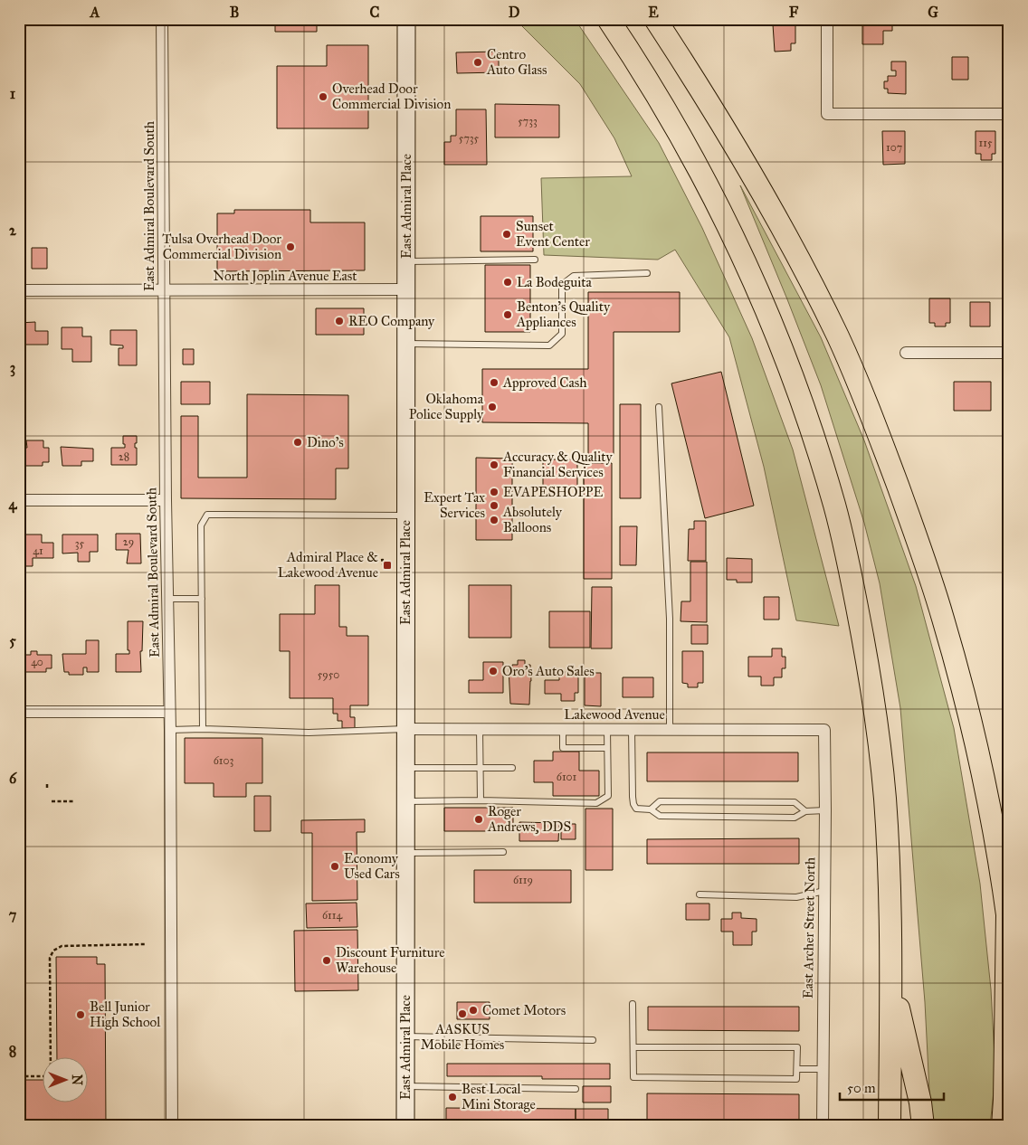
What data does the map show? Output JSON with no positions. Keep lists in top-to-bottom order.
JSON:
{
  "streets": {
    "main road": ["East Admiral Place"],
    "street": [
      "East Admiral Boulevard South",
      "North Joplin Avenue East",
      "Lakewood Avenue",
      "East Archer Street North"
    ]
  },
  "crossings": [
    ["East Admiral Boulevard South", "North Joplin Avenue East"],
    ["East Admiral Place", "North Joplin Avenue East"],
    ["East Admiral Place", "Lakewood Avenue"],
    ["Lakewood Avenue", "East Archer Street North"]
  ],
  "places": {
    "other": [
      "Centro Auto Glass",
      "Overhead Door Commercial Division",
      "Sunset Event Center",
      "Tulsa Overhead Door Commercial Division",
      "La Bodeguita",
      "Benton's Quality Appliances",
      "REO Company",
      "Approved Cash",
      "Oklahoma Police Supply",
      "Dino's",
      "Accuracy & Quality Financial Services",
      "EVAPESHOPPE",
      "Expert Tax Services",
      "Absolutely Balloons",
      "Oro's Auto Sales",
      "Roger Andrews, DDS",
      "Economy Used Cars",
      "Discount Furniture Warehouse",
      "Comet Motors",
      "AASKUS Mobile Homes",
      "Bell Junior High School",
      "Best Local Mini Storage"
    ],
    "transit": ["Admiral Place & Lakewood Avenue"]
  },
  "house_numbers": [
    "5733",
    "5735",
    "115",
    "107",
    "28",
    "29",
    "35",
    "41",
    "40",
    "5950",
    "6103",
    "6101",
    "6119",
    "6114"
  ],
  "scale_bar": "50 m",
  "north": "right",
  "grid": {
    "columns": [
      "A",
      "B",
      "C",
      "D",
      "E",
      "F",
      "G"
    ],
    "rows": [
      "1",
      "2",
      "3",
      "4",
      "5",
      "6",
      "7",
      "8"
    ]
  }
}
